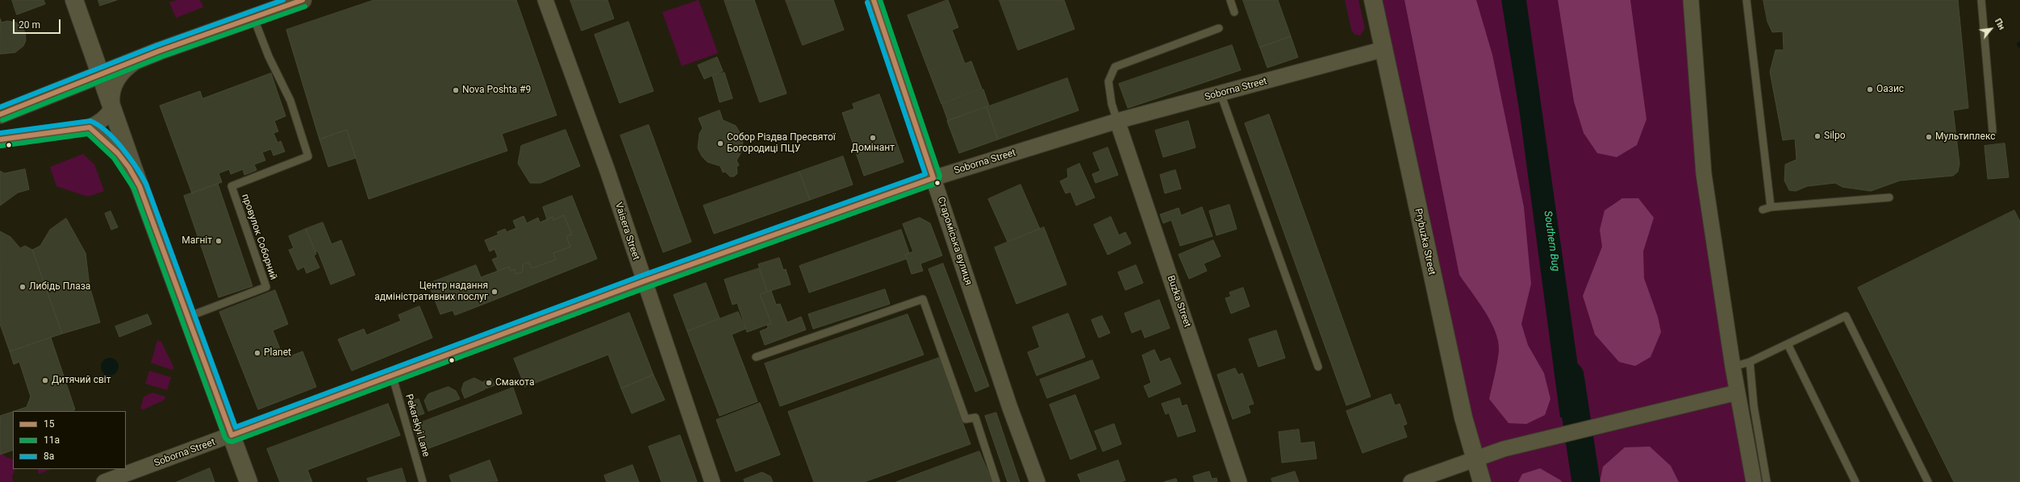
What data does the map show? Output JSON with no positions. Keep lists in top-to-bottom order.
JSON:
{
  "streets": {
    "street": [
      "Soborna Street",
      "Vaisera Street",
      "Староміська вулиця",
      "Prybuzka Street",
      "Buzka Street"
    ],
    "lane": ["провулок Соборний", "Pekarskyi Lane"]
  },
  "crossings": [
    ["Soborna Street", "Vaisera Street"],
    ["Soborna Street", "Староміська вулиця"],
    ["Soborna Street", "Prybuzka Street"],
    ["Soborna Street", "Buzka Street"],
    ["Soborna Street", "Pekarskyi Lane"]
  ],
  "water": ["Southern Bug"],
  "places": [
    "Оазис",
    "Nova Poshta #9",
    "Silpo",
    "Мультиплекс",
    "Домінант",
    "Собор Різдва Пресвятої Богородиці ПЦУ",
    "Магніт",
    "Либідь Плаза",
    "Центр надання адміністративних послуг",
    "Planet",
    "Дитячий світ",
    "Смакота"
  ],
  "lines": ["transit line 15", "transit line 11а", "transit line 8а"],
  "legend": ["15", "11а", "8а"],
  "scale_bar": "20 m",
  "north": "top right"
}
